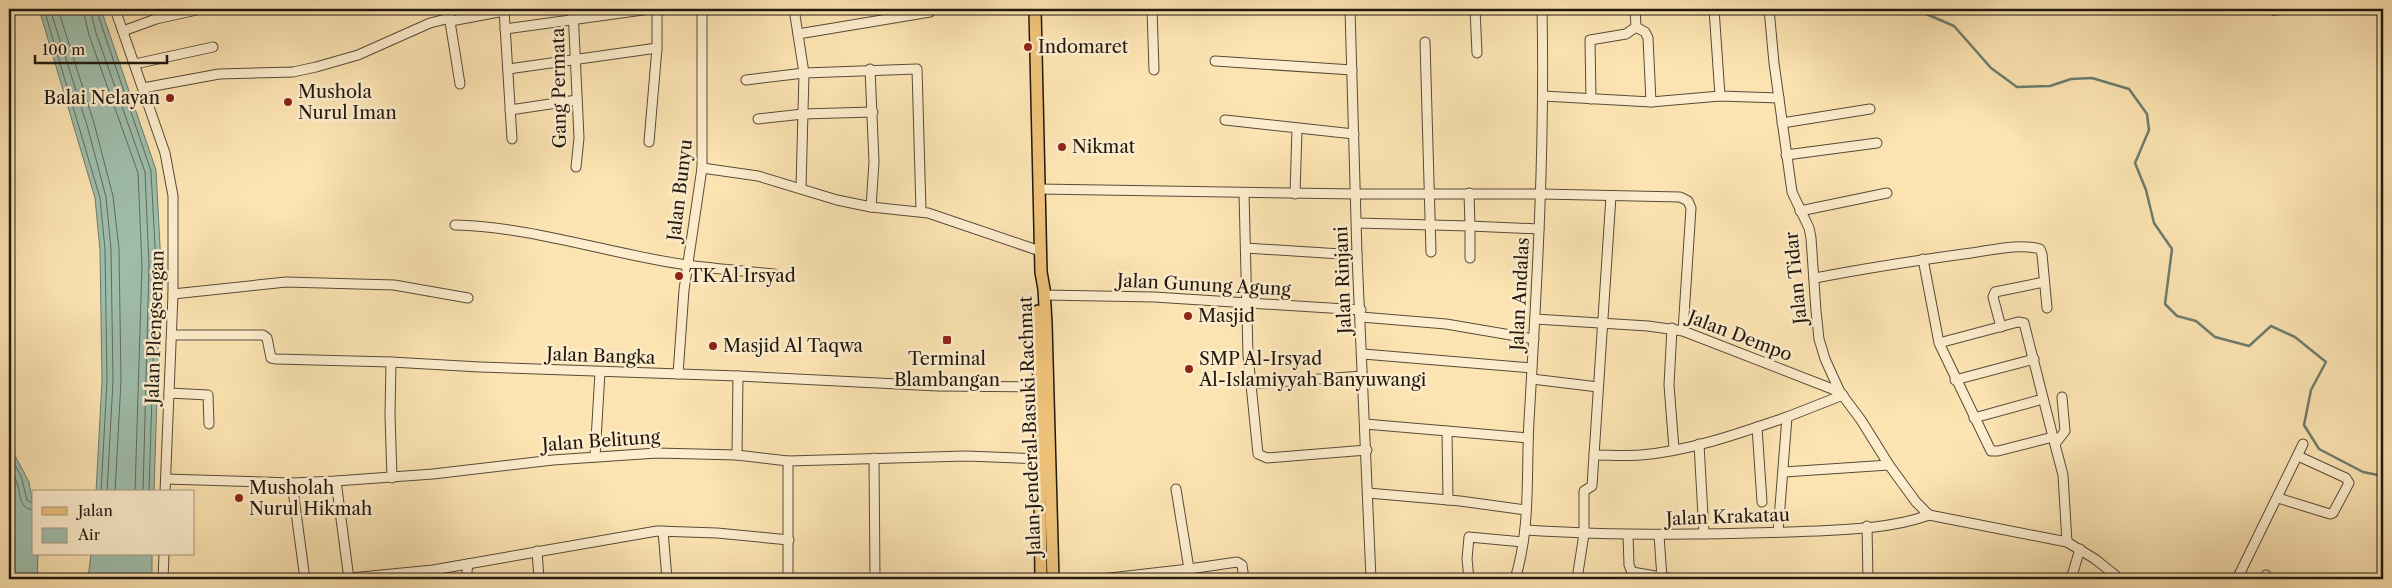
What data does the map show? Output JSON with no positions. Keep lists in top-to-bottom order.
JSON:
{
  "streets": {
    "main road": ["Jalan Jenderal Basuki Rachmat"],
    "street": [
      "Gang Permata",
      "Jalan Bunyu",
      "Jalan Tidar",
      "Jalan Rinjani",
      "Jalan Gunung Agung",
      "Jalan Andalas",
      "Jalan Plengsengan",
      "Jalan Dempo",
      "Jalan Bangka",
      "Jalan Belitung",
      "Jalan Krakatau"
    ]
  },
  "crossings": [
    ["Jalan Bunyu", "Jalan Bangka"],
    ["Jalan Tidar", "Jalan Dempo"],
    ["Jalan Tidar", "Jalan Krakatau"],
    ["Jalan Rinjani", "Jalan Gunung Agung"],
    ["Jalan Gunung Agung", "Jalan Andalas"],
    ["Jalan Gunung Agung", "Jalan Jenderal Basuki Rachmat"],
    ["Jalan Andalas", "Jalan Dempo"],
    ["Jalan Andalas", "Jalan Krakatau"],
    ["Jalan Plengsengan", "Jalan Bangka"],
    ["Jalan Plengsengan", "Jalan Belitung"],
    ["Jalan Bangka", "Jalan Jenderal Basuki Rachmat"],
    ["Jalan Jenderal Basuki Rachmat", "Jalan Belitung"]
  ],
  "places": {
    "other": [
      "Indomaret",
      "Balai Nelayan",
      "Mushola Nurul Iman",
      "Nikmat",
      "TK Al Irsyad",
      "Masjid",
      "Masjid Al Taqwa",
      "SMP Al-Irsyad Al-Islamiyyah Banyuwangi",
      "Musholah Nurul Hikmah"
    ],
    "transit": ["Terminal Blambangan"]
  },
  "legend": ["Jalan", "Air"],
  "scale_bar": "100 m"
}
